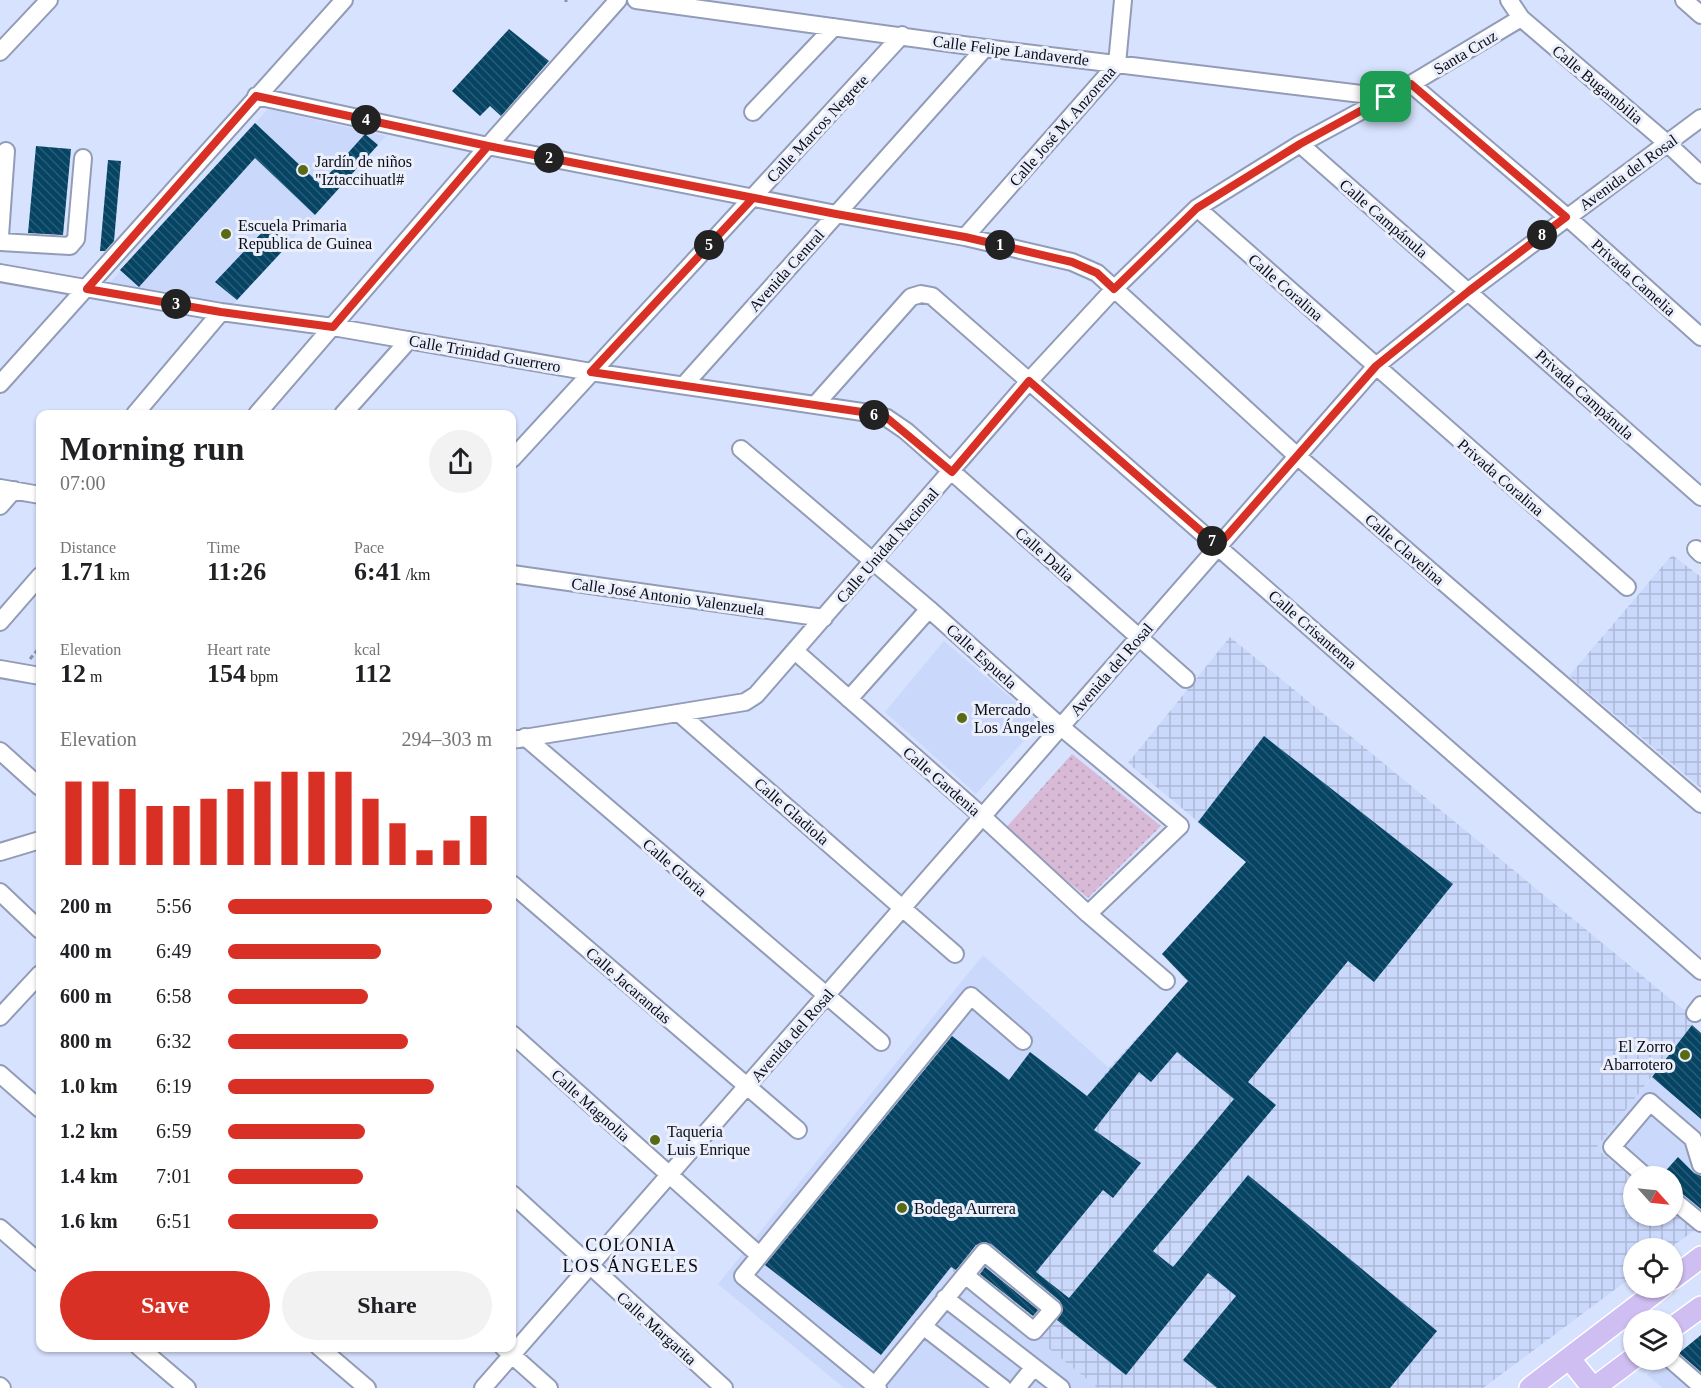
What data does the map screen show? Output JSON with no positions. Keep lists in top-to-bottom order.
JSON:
{
  "streets": {
    "street": [
      "Calle Felipe Landaverde",
      "Santa Cruz",
      "Calle Bugambilia",
      "Calle José M. Anzorena",
      "Calle Marcos Negrete",
      "Avenida del Rosal",
      "Calle Campánula",
      "Avenida Central",
      "Privada Camelia",
      "Calle Coralina",
      "Calle Trinidad Guerrero",
      "Privada Campánula",
      "Privada Coralina",
      "Calle Unidad Nacional",
      "Calle Clavelina",
      "Calle Dalia",
      "Calle José Antonio Valenzuela",
      "Calle Crisantema",
      "Calle Espuela",
      "Calle Gardenia",
      "Calle Gladiola",
      "Calle Gloria",
      "Calle Jacarandas",
      "Calle Magnolia",
      "Calle Margarita"
    ]
  },
  "crossings": [
    ["Calle Felipe Landaverde", "Santa Cruz"],
    ["Calle Felipe Landaverde", "Calle José M. Anzorena"],
    ["Calle Felipe Landaverde", "Calle Marcos Negrete"],
    ["Calle Felipe Landaverde", "Avenida Central"],
    ["Santa Cruz", "Calle Bugambilia"],
    ["Santa Cruz", "Calle Campánula"],
    ["Santa Cruz", "Privada Camelia"],
    ["Santa Cruz", "Calle Coralina"],
    ["Santa Cruz", "Calle Unidad Nacional"],
    ["Santa Cruz", "Calle Clavelina"],
    ["Calle Bugambilia", "Avenida del Rosal"],
    ["Calle José M. Anzorena", "Calle Clavelina"],
    ["Calle Marcos Negrete", "Calle Trinidad Guerrero"],
    ["Calle Marcos Negrete", "Calle Clavelina"],
    ["Avenida del Rosal", "Calle Campánula"],
    ["Avenida del Rosal", "Privada Camelia"],
    ["Avenida del Rosal", "Calle Coralina"],
    ["Avenida del Rosal", "Privada Campánula"],
    ["Avenida del Rosal", "Privada Coralina"],
    ["Avenida del Rosal", "Calle Clavelina"],
    ["Avenida del Rosal", "Calle Dalia"],
    ["Avenida del Rosal", "Calle Crisantema"],
    ["Avenida del Rosal", "Calle Espuela"],
    ["Avenida del Rosal", "Calle Gardenia"],
    ["Avenida del Rosal", "Calle Gladiola"],
    ["Avenida del Rosal", "Calle Gloria"],
    ["Avenida del Rosal", "Calle Jacarandas"],
    ["Avenida del Rosal", "Calle Magnolia"],
    ["Avenida del Rosal", "Calle Margarita"],
    ["Calle Campánula", "Privada Campánula"],
    ["Avenida Central", "Calle Trinidad Guerrero"],
    ["Avenida Central", "Calle Clavelina"],
    ["Calle Coralina", "Privada Coralina"],
    ["Calle Trinidad Guerrero", "Calle Unidad Nacional"],
    ["Calle Trinidad Guerrero", "Calle Dalia"],
    ["Calle Trinidad Guerrero", "Calle Crisantema"],
    ["Calle Unidad Nacional", "Calle Clavelina"],
    ["Calle Unidad Nacional", "Calle Dalia"],
    ["Calle Unidad Nacional", "Calle José Antonio Valenzuela"],
    ["Calle Unidad Nacional", "Calle Crisantema"],
    ["Calle Unidad Nacional", "Calle Espuela"],
    ["Calle Unidad Nacional", "Calle Gardenia"],
    ["Calle Unidad Nacional", "Calle Gladiola"],
    ["Calle Espuela", "Calle Gardenia"]
  ],
  "districts": ["COLONIA LOS ÁNGELES"],
  "places": [
    "Jardín de niños \"Iztaccihuatl#",
    "Escuela Primaria Republica de Guinea",
    "Mercado Los Ángeles",
    "El Zorro Abarrotero",
    "Taqueria Luis Enrique",
    "Bodega Aurrera"
  ],
  "north": "bottom right",
  "page": {
    "pins": [
      "4",
      "2",
      "8",
      "1",
      "5",
      "3",
      "6",
      "7"
    ],
    "heading": ["Morning run", "07:00"],
    "stats": [
      ["Distance", "1.71 km"],
      ["Time", "11:26"],
      ["Pace", "6:41 /km"],
      ["Elevation", "12 m"],
      ["Heart rate", "154 bpm"],
      ["kcal", "112"]
    ],
    "chart": ["Elevation", "294–303 m"],
    "list": [
      {
        "name": "200 m",
        "note": "5:56"
      },
      {
        "name": "400 m",
        "note": "6:49"
      },
      {
        "name": "600 m",
        "note": "6:58"
      },
      {
        "name": "800 m",
        "note": "6:32"
      },
      {
        "name": "1.0 km",
        "note": "6:19"
      },
      {
        "name": "1.2 km",
        "note": "6:59"
      },
      {
        "name": "1.4 km",
        "note": "7:01"
      },
      {
        "name": "1.6 km",
        "note": "6:51"
      }
    ],
    "buttons": ["Save", "Share"]
  }
}
